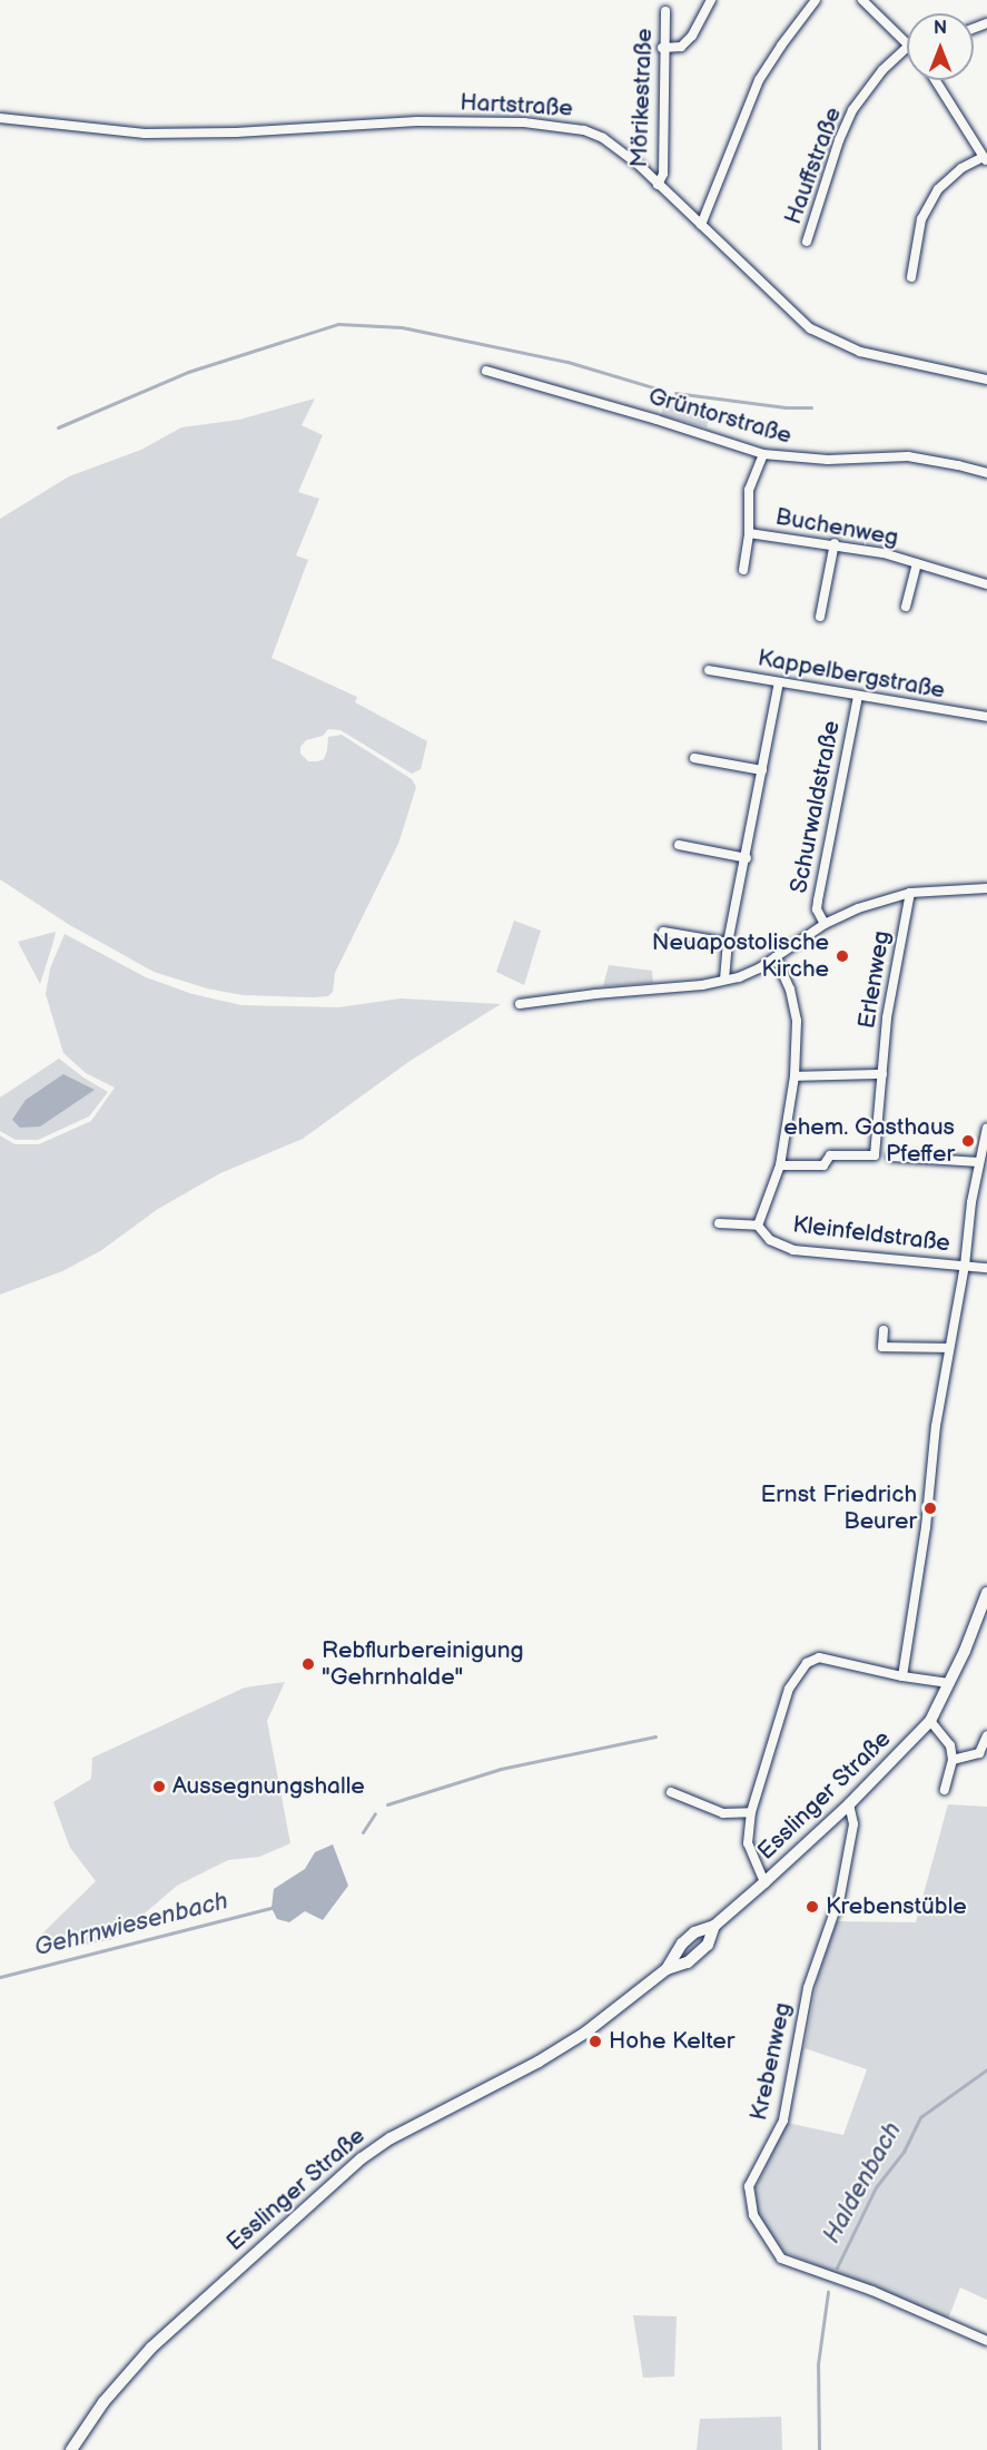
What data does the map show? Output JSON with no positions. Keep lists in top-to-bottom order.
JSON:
{
  "streets": {
    "main road": ["Esslinger Straße"],
    "street": [
      "Mörikestraße",
      "Hartstraße",
      "Hauffstraße",
      "Grüntorstraße",
      "Buchenweg",
      "Kappelbergstraße",
      "Schurwaldstraße",
      "Erlenweg",
      "Kleinfeldstraße",
      "Krebenweg"
    ]
  },
  "crossings": [
    ["Mörikestraße", "Hartstraße"],
    ["Grüntorstraße", "Buchenweg"],
    ["Kappelbergstraße", "Schurwaldstraße"],
    ["Esslinger Straße", "Krebenweg"]
  ],
  "water": ["Gehrnwiesenbach", "Haldenbach"],
  "places": [
    "Neuapostolische Kirche",
    "ehem. Gasthaus Pfeffer",
    "Ernst Friedrich Beurer",
    "Rebflurbereinigung \"Gehrnhalde\"",
    "Aussegnungshalle",
    "Krebenstüble",
    "Hohe Kelter"
  ],
  "north": "top"
}
